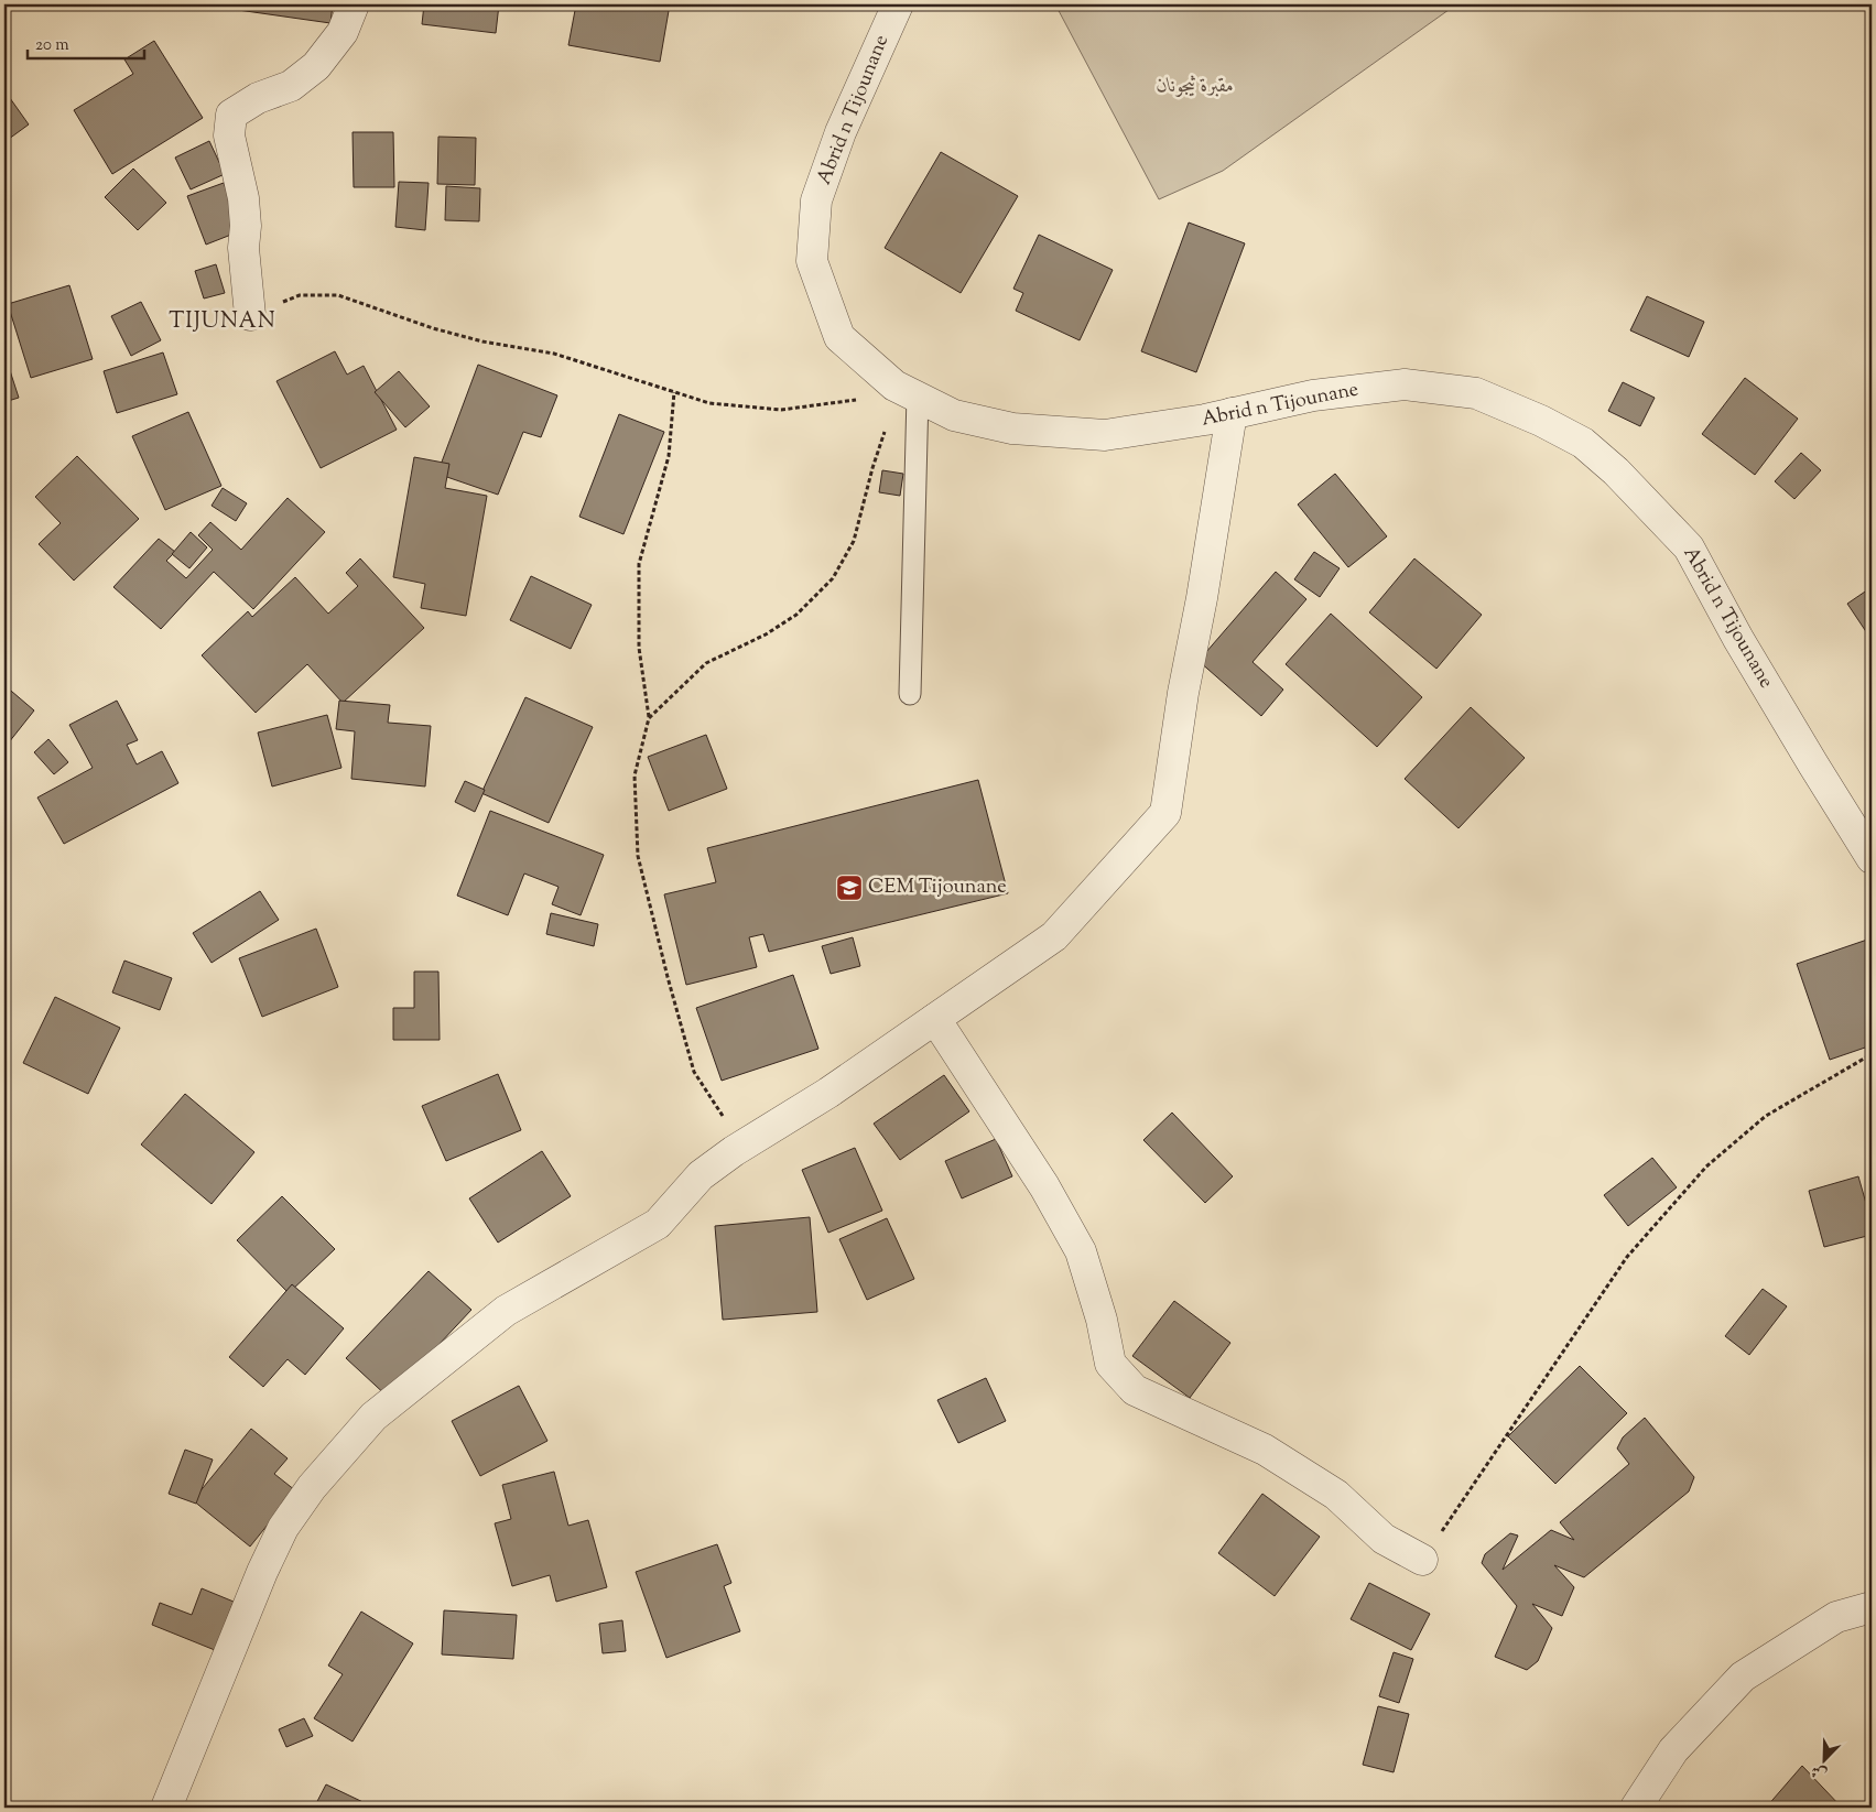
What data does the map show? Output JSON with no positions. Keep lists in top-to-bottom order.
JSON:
{
  "streets": {
    "street": ["Abrid n Tijounane"]
  },
  "districts": ["TIJUNAN"],
  "parks": ["مقبرة ثيجونان"],
  "places": {
    "school or university": ["CEM Tijounane"]
  },
  "scale_bar": "20 m",
  "north": "bottom left"
}
